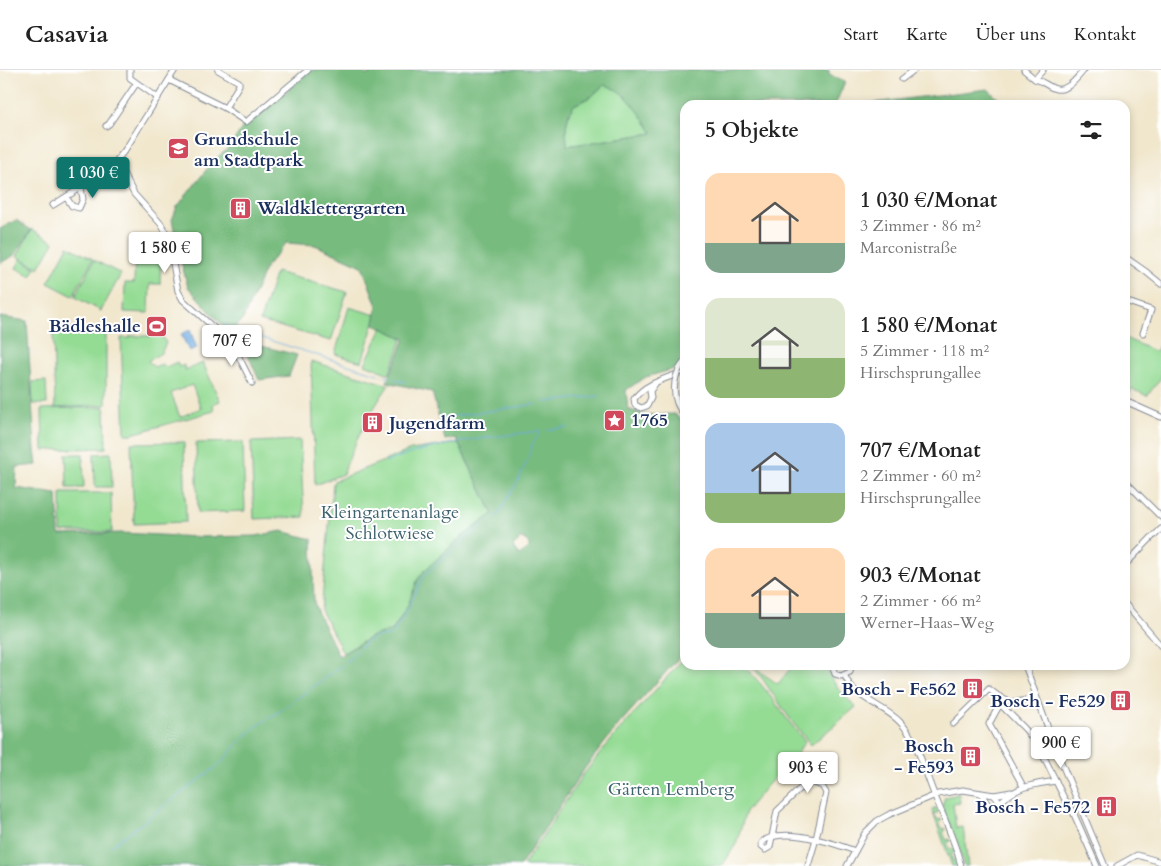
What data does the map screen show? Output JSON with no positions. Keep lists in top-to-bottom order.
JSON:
{
  "parks": ["Kleingartenanlage Schlotwiese", "Gärten Lemberg"],
  "places": {
    "school or university": ["Grundschule am Stadtpark"],
    "building": [
      "Waldklettergarten",
      "Jugendfarm",
      "Bosch - Fe562",
      "Bosch - Fe529",
      "Bosch - Fe593",
      "Bosch - Fe572"
    ],
    "sports": ["Bädleshalle"],
    "place": ["1765"]
  },
  "page": {
    "header": "Casavia",
    "nav": [
      "Start",
      "Karte",
      "Über uns",
      "Kontakt"
    ],
    "heading": "5 Objekte",
    "price": [
      "1 030 €",
      "1 580 €",
      "707 €",
      "900 €",
      "903 €"
    ],
    "list": [
      {
        "name": "1 030 €/Monat",
        "note": "3 Zimmer · 86 m² · Marconistraße"
      },
      {
        "name": "1 580 €/Monat",
        "note": "5 Zimmer · 118 m² · Hirschsprungallee"
      },
      {
        "name": "707 €/Monat",
        "note": "2 Zimmer · 60 m² · Hirschsprungallee"
      },
      {
        "name": "903 €/Monat",
        "note": "2 Zimmer · 66 m² · Werner-Haas-Weg"
      }
    ]
  }
}
